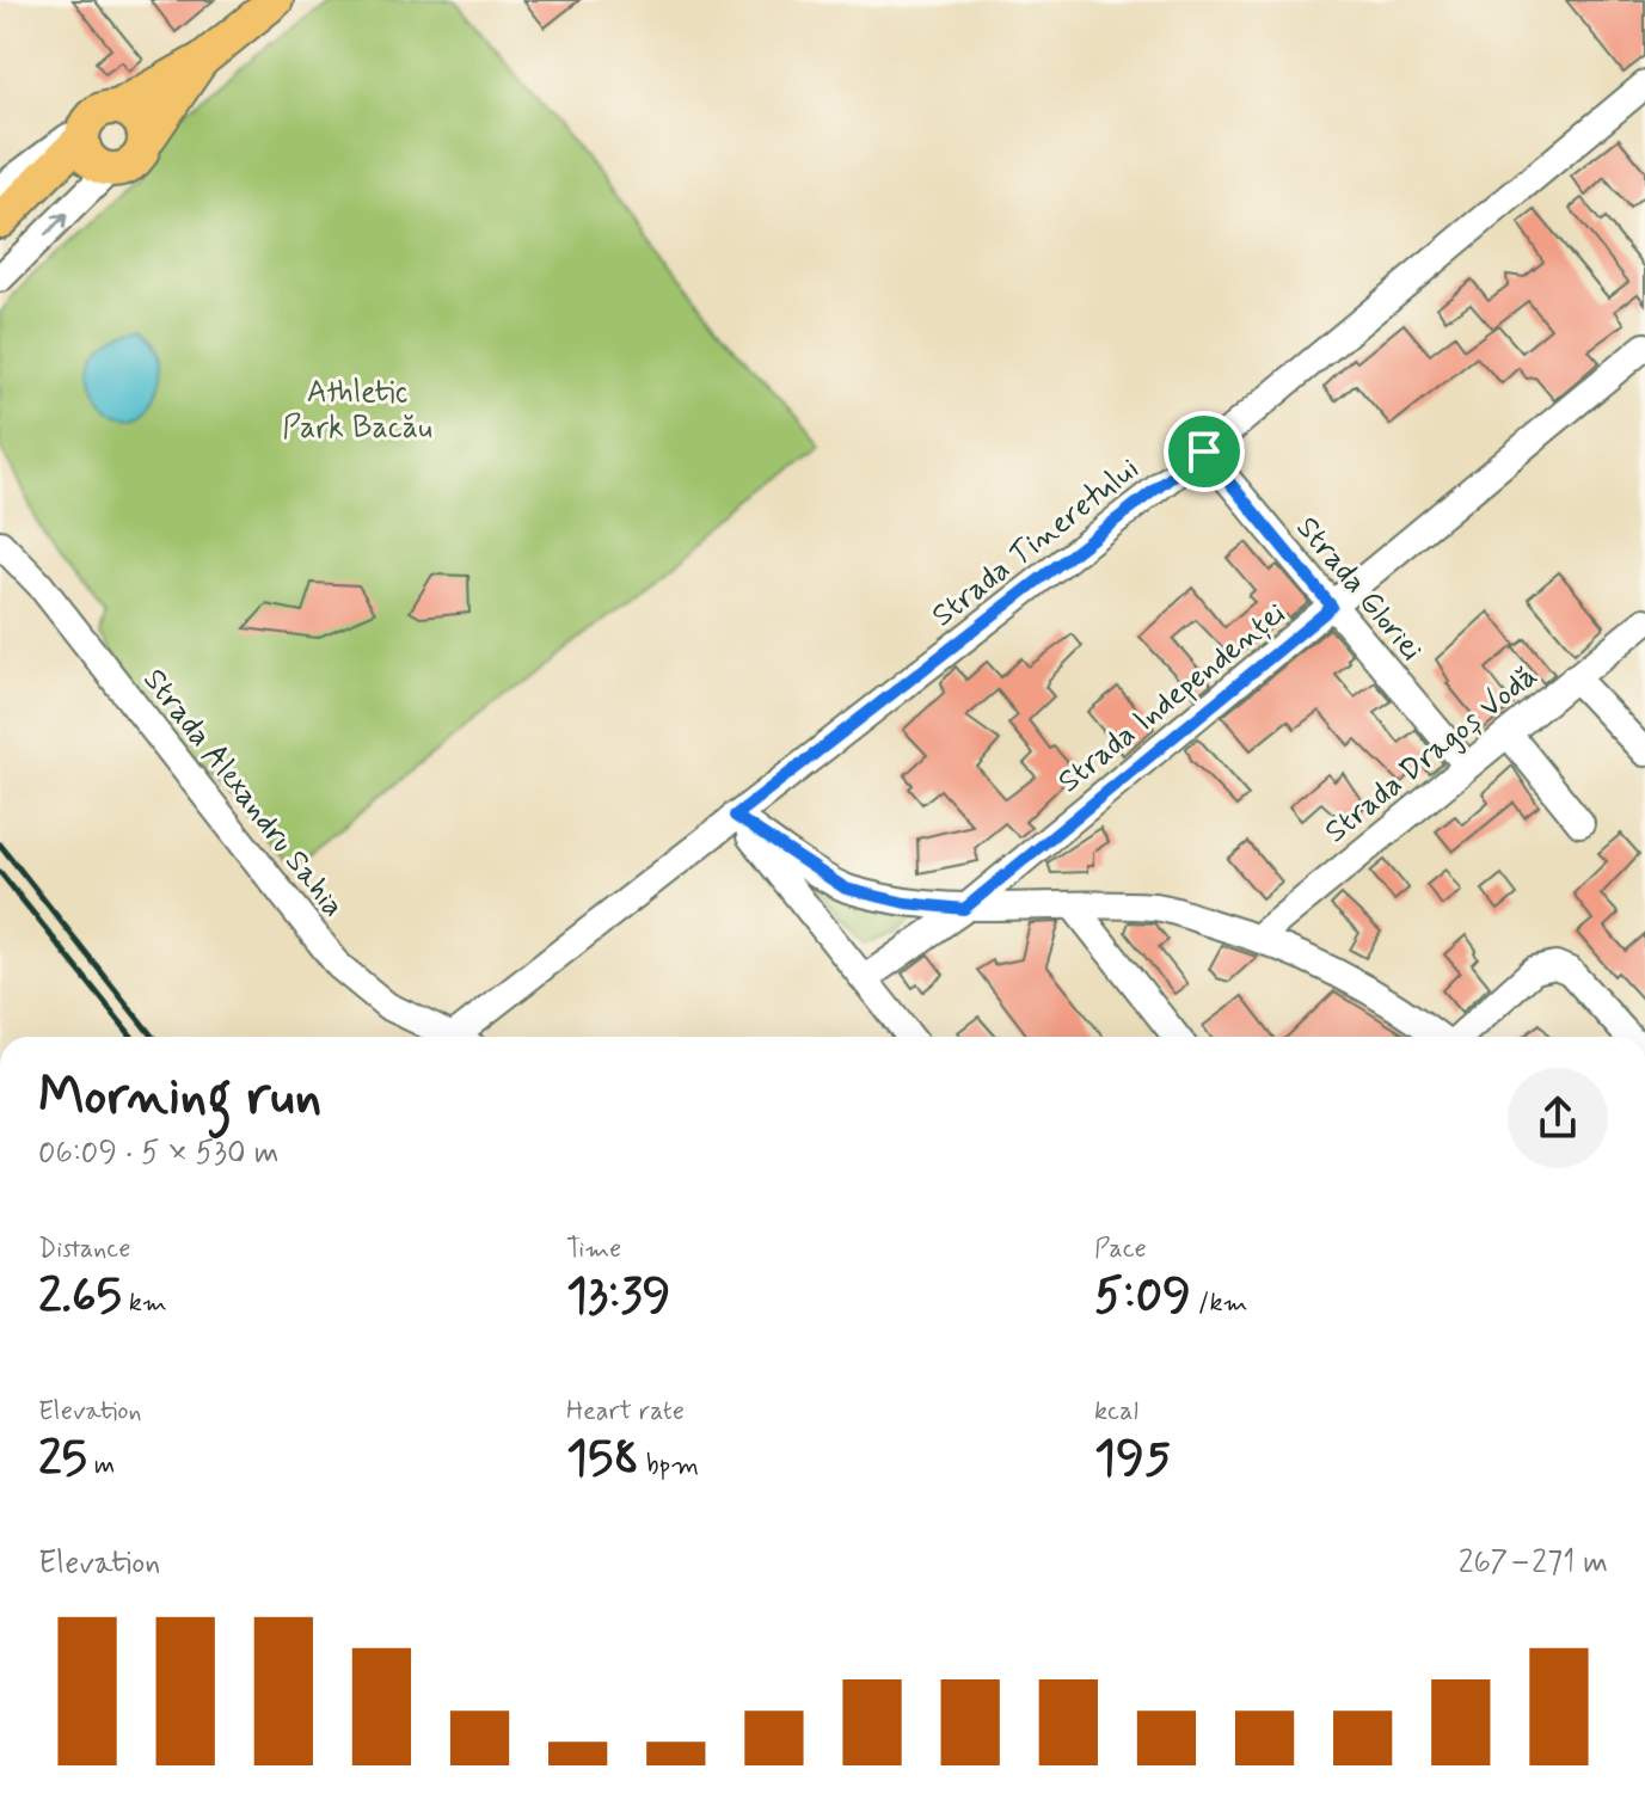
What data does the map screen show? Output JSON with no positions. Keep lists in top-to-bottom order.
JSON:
{
  "streets": {
    "street": [
      "Strada Tineretului",
      "Strada Gloriei",
      "Strada Independenței",
      "Strada Dragoș Vodă",
      "Strada Alexandru Sahia"
    ]
  },
  "crossings": [
    ["Strada Tineretului", "Strada Gloriei"],
    ["Strada Gloriei", "Strada Independenței"],
    ["Strada Gloriei", "Strada Dragoș Vodă"]
  ],
  "parks": ["Athletic Park Bacău"],
  "page": {
    "heading": ["Morning run", "06:09 · 5 × 530 m"],
    "stats": [
      ["Distance", "2.65 km"],
      ["Time", "13:39"],
      ["Pace", "5:09 /km"],
      ["Elevation", "25 m"],
      ["Heart rate", "158 bpm"],
      ["kcal", "195"]
    ],
    "chart": ["Elevation", "267–271 m"]
  }
}
